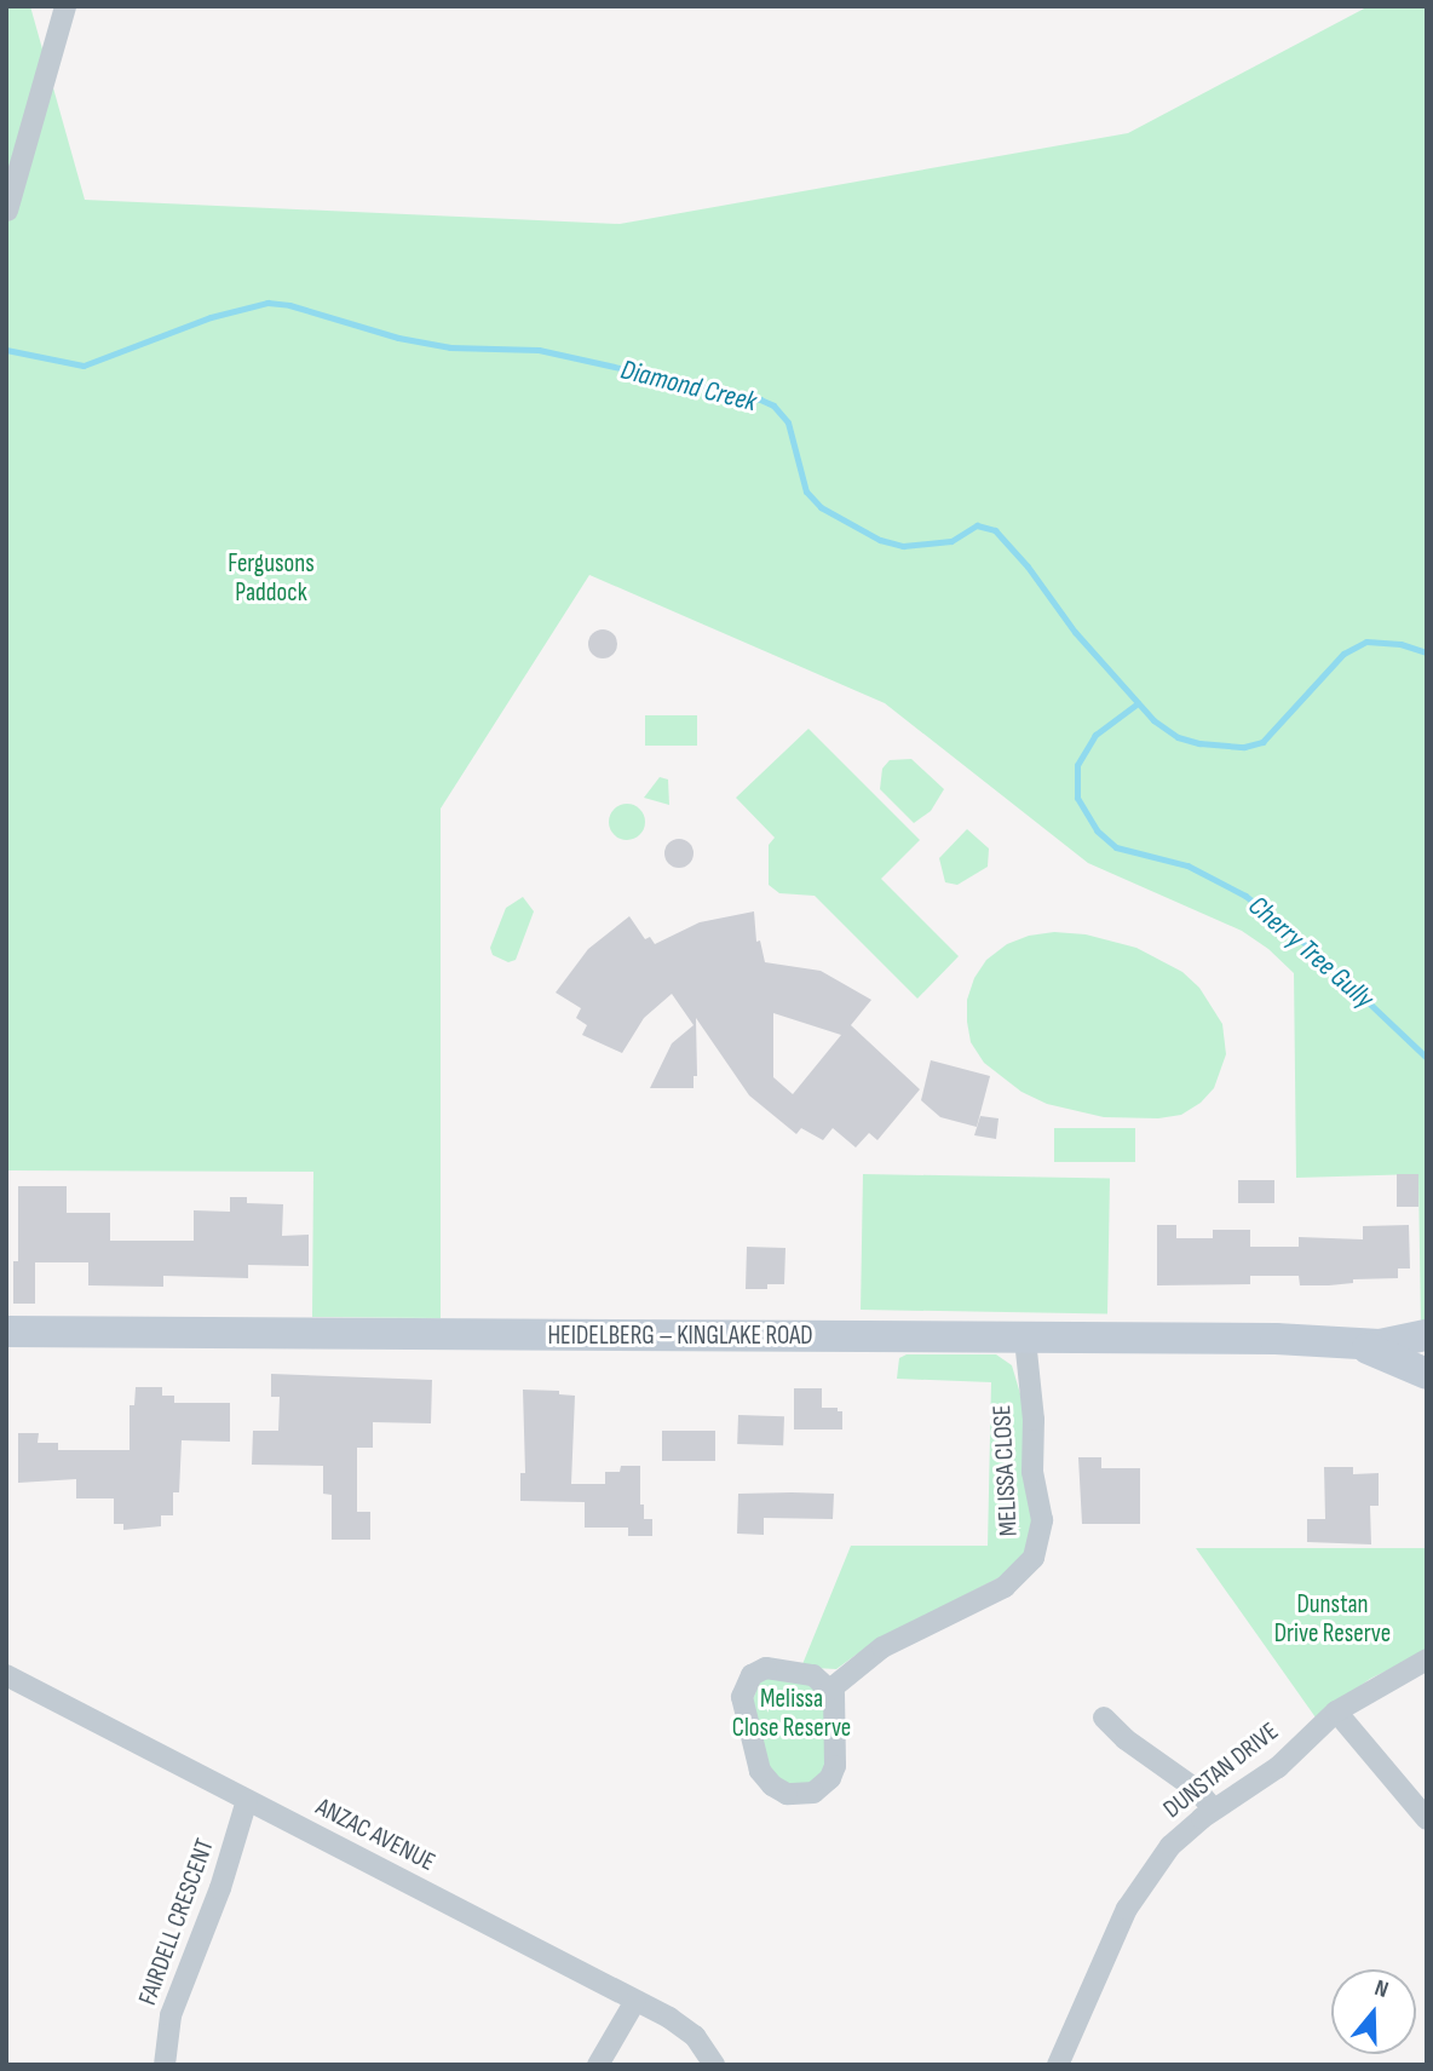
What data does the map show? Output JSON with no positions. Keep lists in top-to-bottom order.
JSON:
{
  "streets": {
    "main road": ["HEIDELBERG – KINGLAKE ROAD"],
    "street": [
      "MELISSA CLOSE",
      "DUNSTAN DRIVE",
      "ANZAC AVENUE",
      "FAIRDELL CRESCENT"
    ]
  },
  "crossings": [
    ["HEIDELBERG – KINGLAKE ROAD", "MELISSA CLOSE"],
    ["ANZAC AVENUE", "FAIRDELL CRESCENT"]
  ],
  "water": ["Diamond Creek", "Cherry Tree Gully"],
  "parks": ["Fergusons Paddock", "Dunstan Drive Reserve", "Melissa Close Reserve"],
  "north": "top"
}
